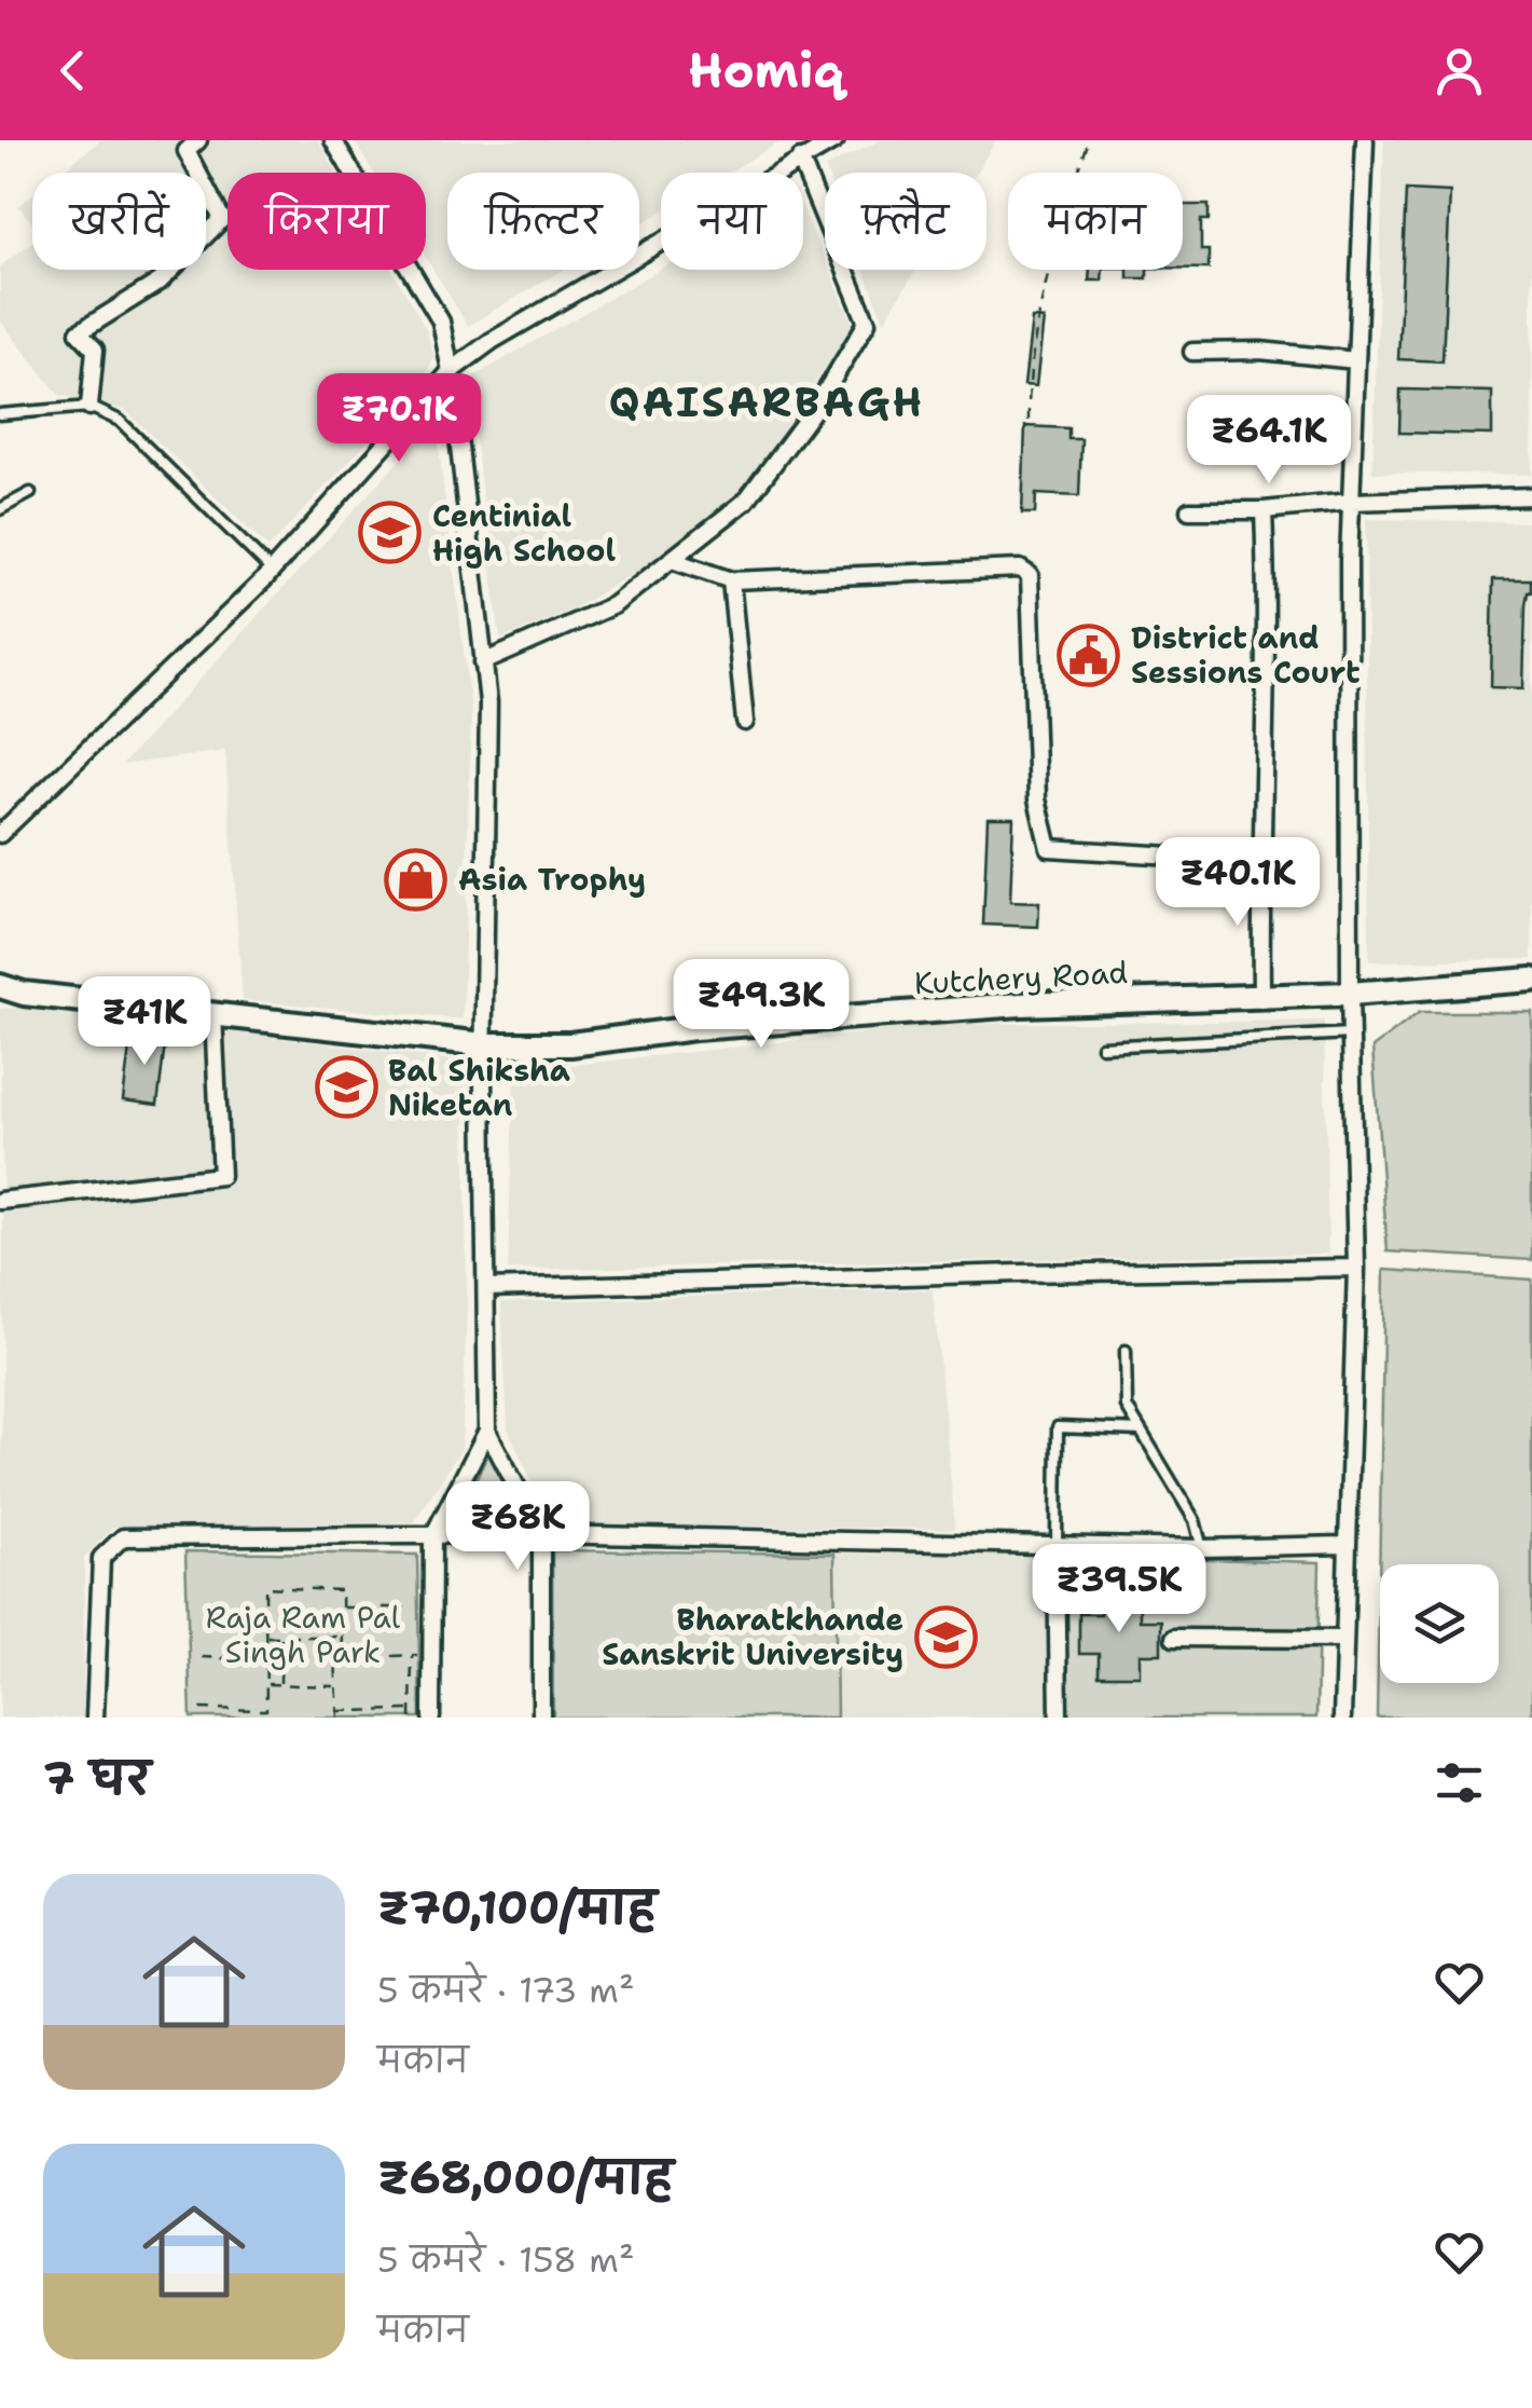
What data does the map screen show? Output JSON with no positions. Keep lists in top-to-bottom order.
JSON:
{
  "streets": {
    "street": ["Kutchery Road"]
  },
  "districts": ["QAISARBAGH"],
  "parks": ["Raja Ram Pal Singh Park"],
  "places": {
    "school or university": ["Centinial High School", "Bal Shiksha Niketan", "Bharatkhande Sanskrit University"],
    "public building": ["District and Sessions Court"],
    "shop": ["Asia Trophy"]
  },
  "page": {
    "header": "Homiq",
    "chip": [
      "खरीदें",
      "किराया",
      "फ़िल्टर",
      "नया",
      "फ़्लैट",
      "मकान"
    ],
    "price": [
      "₹70.1K",
      "₹64.1K",
      "₹40.1K",
      "₹49.3K",
      "₹41K",
      "₹68K",
      "₹39.5K"
    ],
    "heading": "7 घर",
    "list": [
      {
        "name": "₹70,100/माह",
        "note": "5 कमरे · 173 m² · मकान"
      },
      {
        "name": "₹68,000/माह",
        "note": "5 कमरे · 158 m² · मकान"
      }
    ]
  }
}
